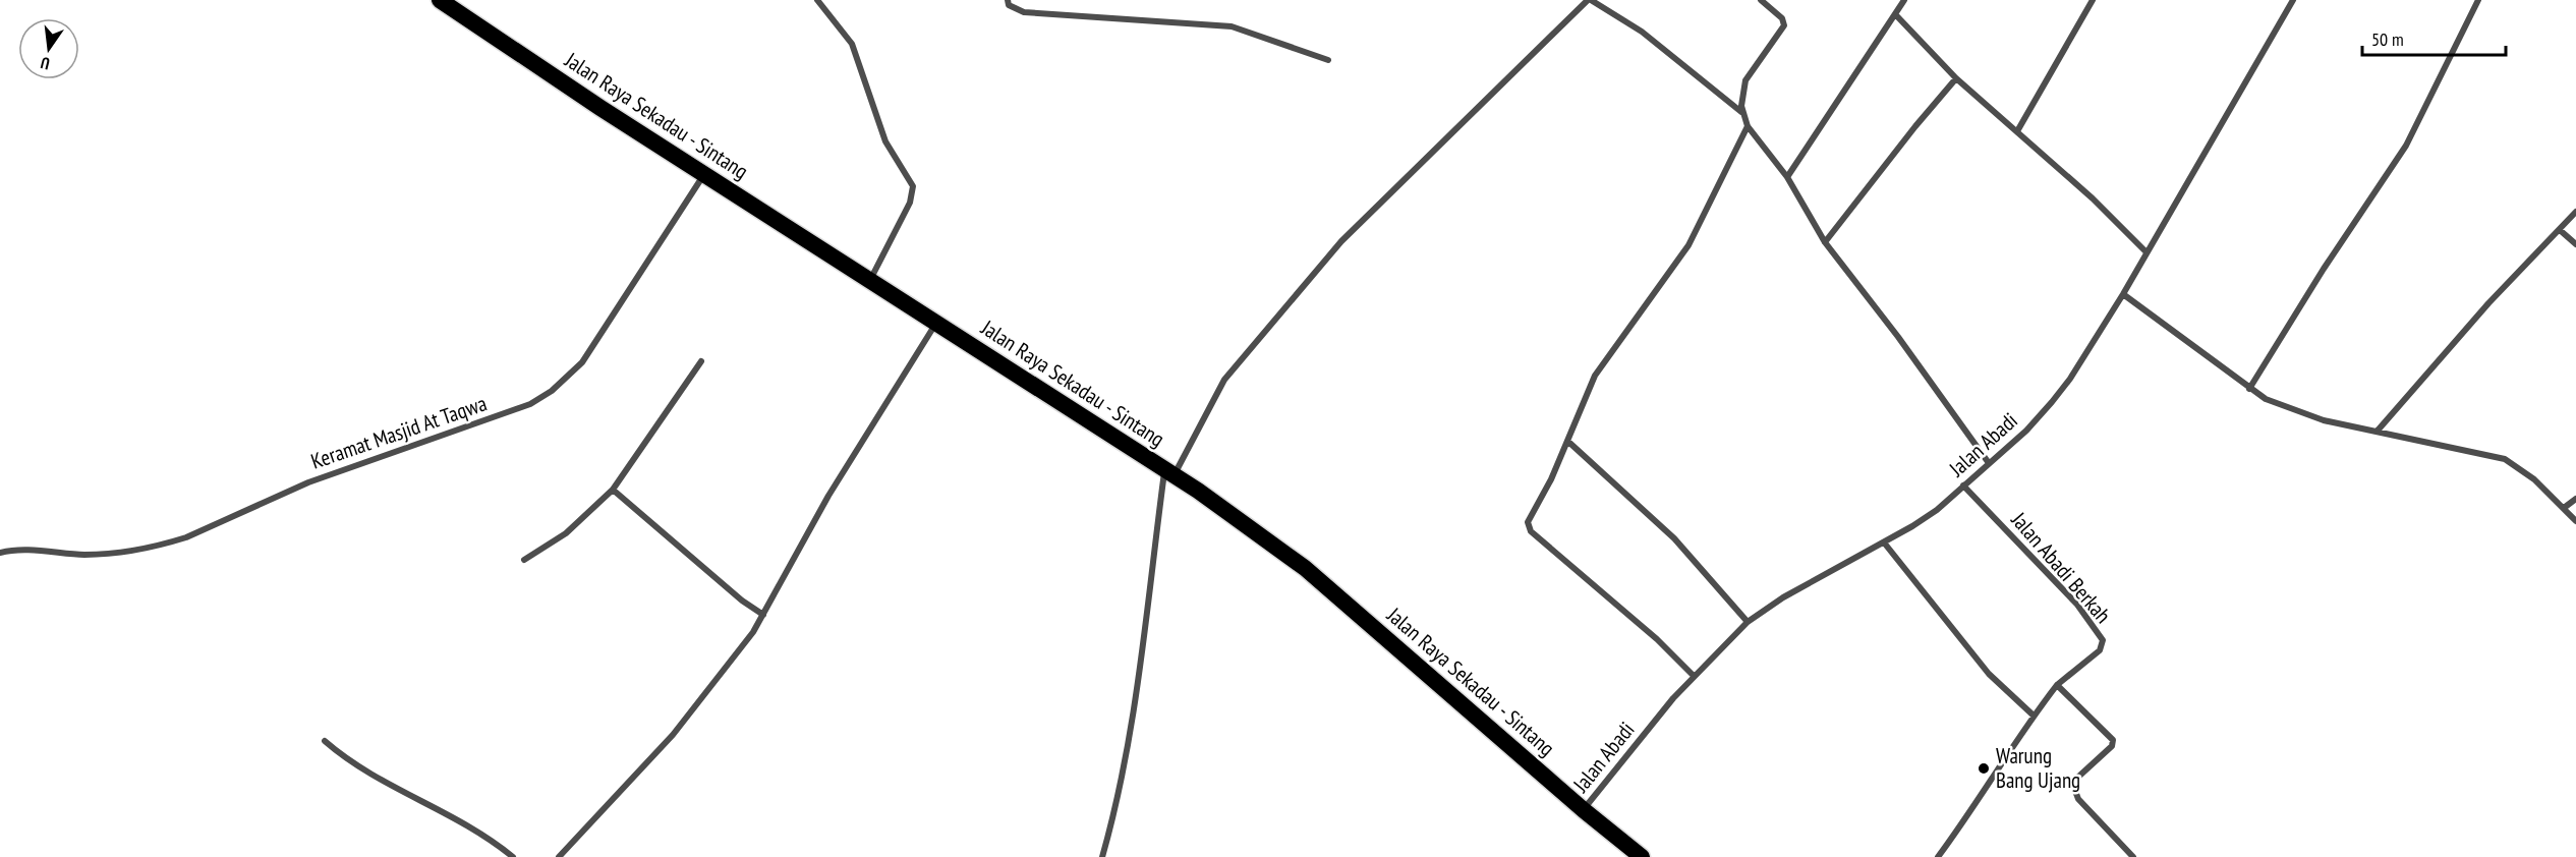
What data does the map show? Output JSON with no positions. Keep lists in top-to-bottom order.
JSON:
{
  "streets": {
    "highway": ["Jalan Raya Sekadau - Sintang"],
    "street": ["Keramat Masjid At Taqwa", "Jalan Abadi", "Jalan Abadi Berkah"]
  },
  "crossings": [
    ["Jalan Raya Sekadau - Sintang", "Keramat Masjid At Taqwa"],
    ["Jalan Raya Sekadau - Sintang", "Jalan Abadi"],
    ["Jalan Abadi", "Jalan Abadi Berkah"]
  ],
  "places": ["Warung Bang Ujang"],
  "scale_bar": "50 m",
  "north": "bottom"
}
